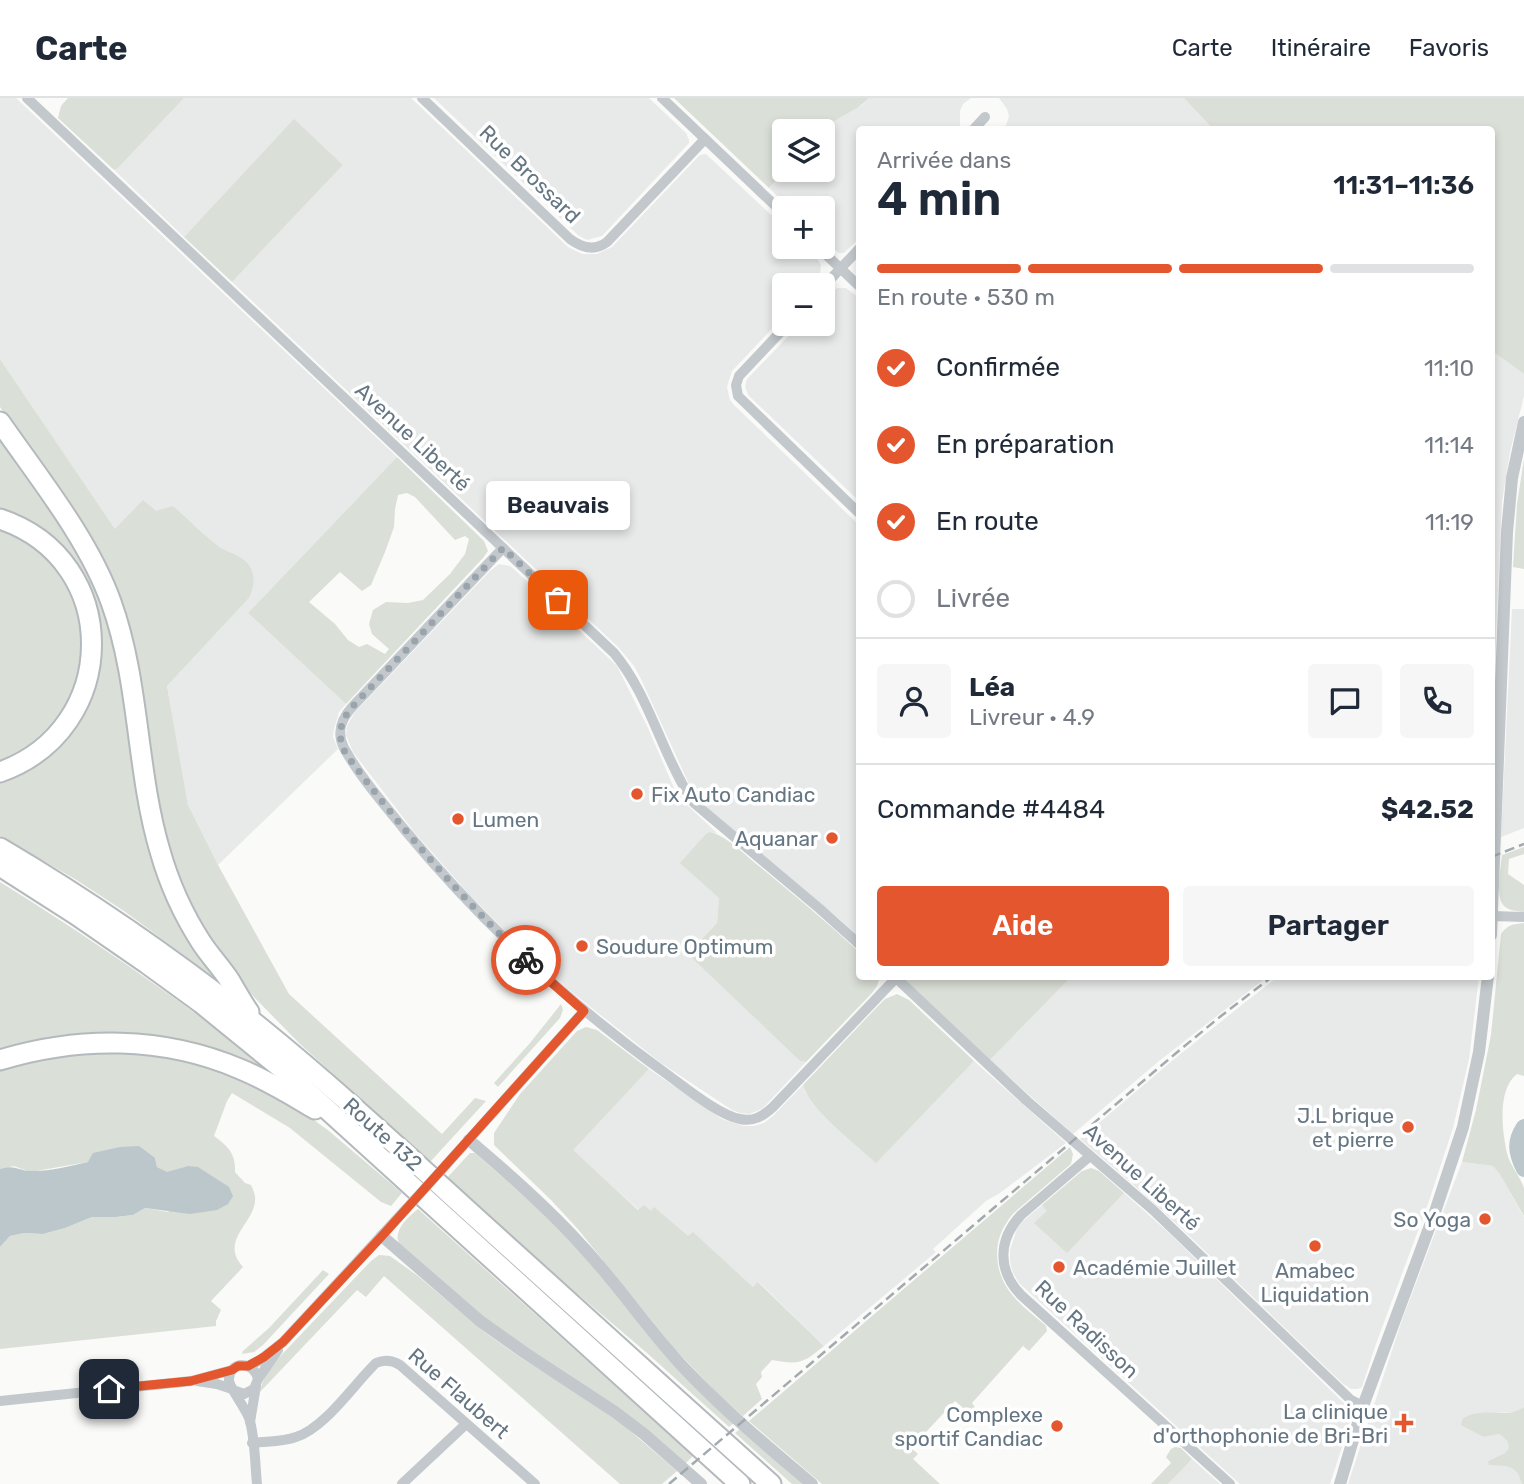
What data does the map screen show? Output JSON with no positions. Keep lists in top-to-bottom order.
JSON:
{
  "streets": {
    "highway": ["Route 132"],
    "street": [
      "Rue Brossard",
      "Avenue Liberté",
      "Rue Radisson",
      "Rue Flaubert"
    ]
  },
  "crossings": [
    ["Avenue Liberté", "Rue Radisson"]
  ],
  "places": {
    "other": [
      "Beauvais",
      "Fix Auto Candiac",
      "Lumen",
      "Aquanar",
      "Soudure Optimum",
      "J.L brique et pierre",
      "So Yoga",
      "Amabec Liquidation",
      "Académie Juillet",
      "Complexe sportif Candiac"
    ],
    "health": ["La clinique d'orthophonie de Bri-Bri"]
  },
  "page": {
    "header": "Carte",
    "nav": ["Carte", "Itinéraire", "Favoris"],
    "map_buttons": ["+", "−"],
    "heading": ["4 min", "Arrivée dans", "11:31–11:36"],
    "panel": [
      "Léa",
      "Livreur · 4.9",
      "Commande #4484",
      "$42.52"
    ],
    "bar": "En route · 530 m",
    "list": [
      ["Confirmée", "11:10"],
      ["En préparation", "11:14"],
      ["En route", "11:19"],
      "Livrée"
    ],
    "bubble": "Beauvais",
    "buttons": ["Aide", "Partager"]
  }
}
